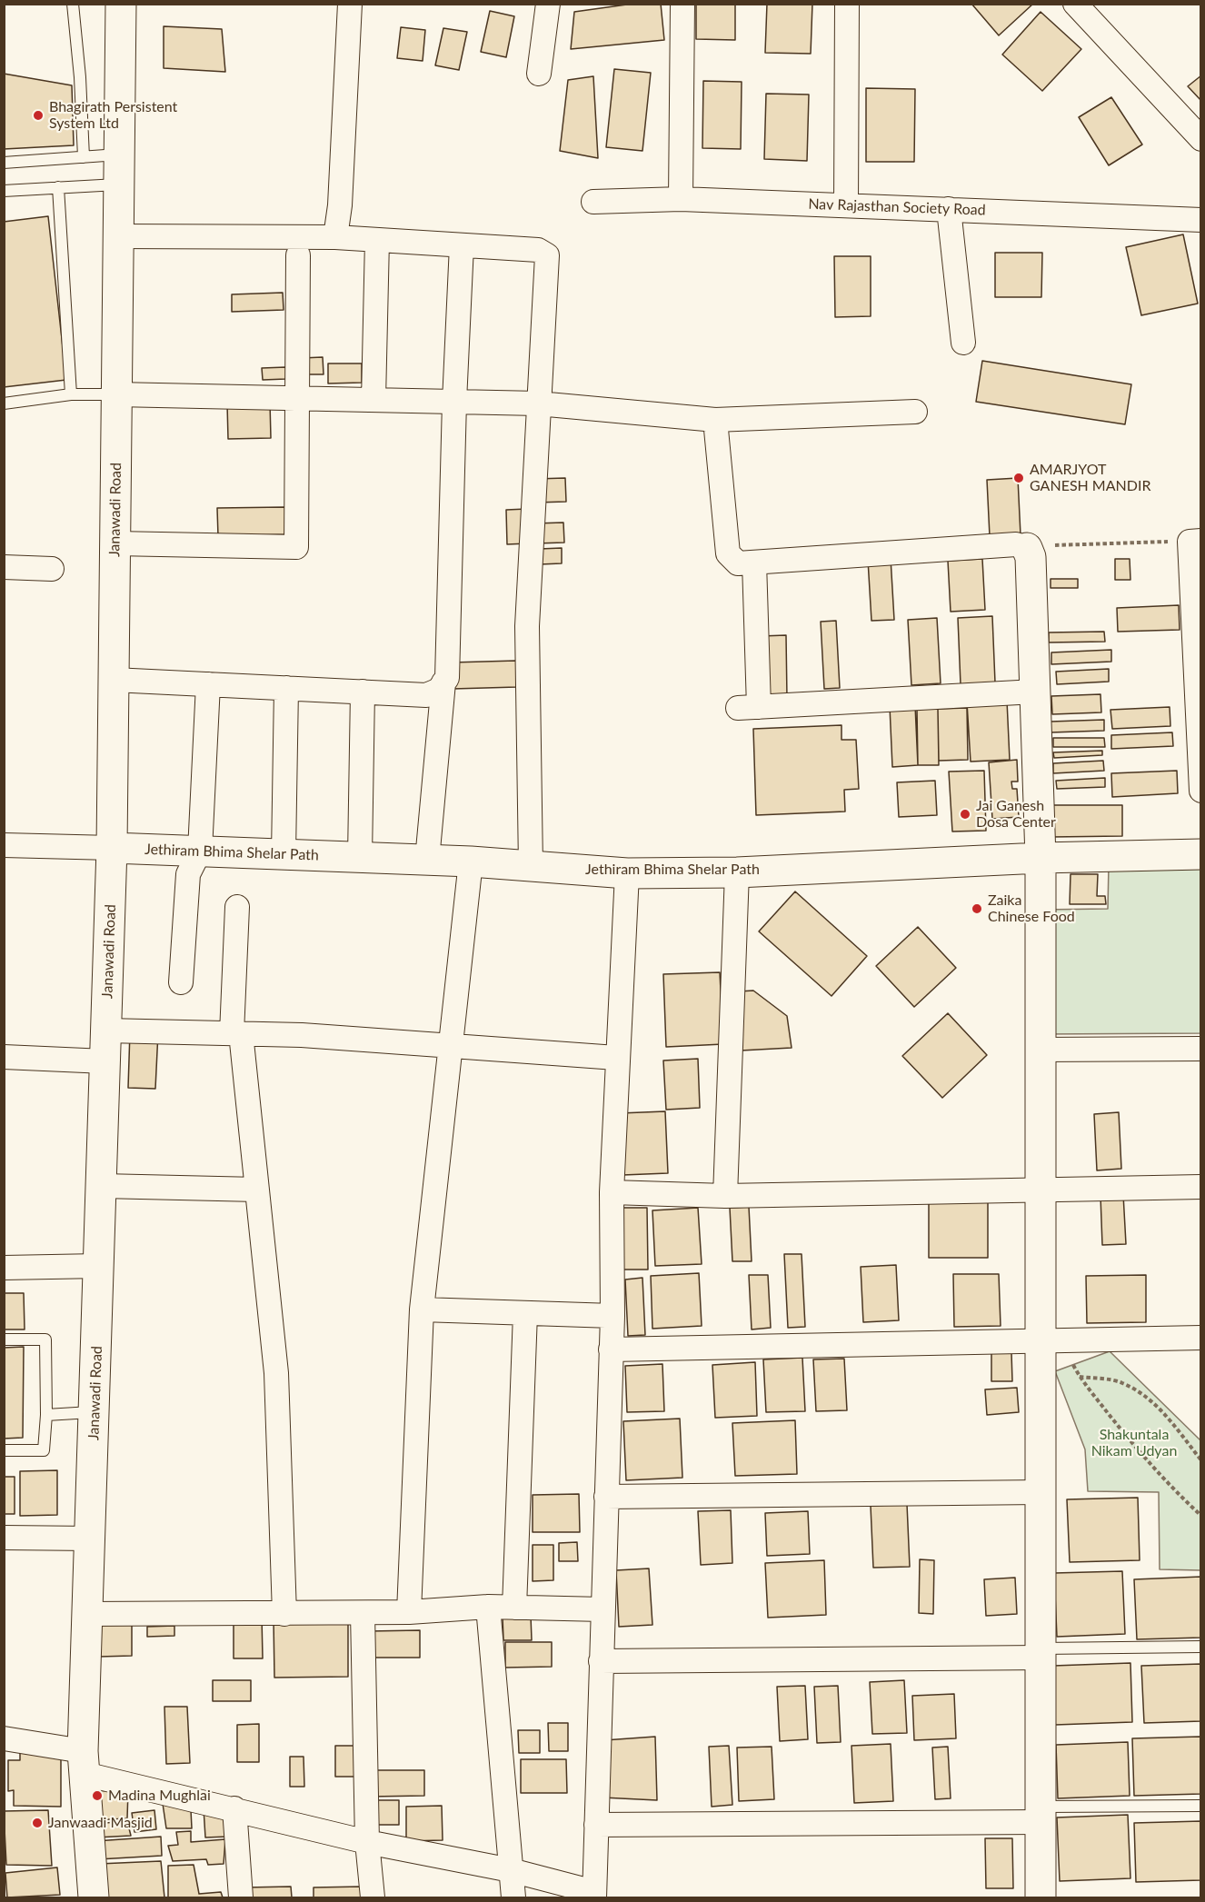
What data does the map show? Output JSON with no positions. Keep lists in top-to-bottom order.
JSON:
{
  "streets": {
    "street": ["Nav Rajasthan Society Road", "Janawadi Road", "Jethiram Bhima Shelar Path"]
  },
  "crossings": [
    ["Janawadi Road", "Jethiram Bhima Shelar Path"]
  ],
  "parks": ["Shakuntala Nikam Udyan"],
  "places": [
    "Bhagirath Persistent System Ltd",
    "AMARJYOT GANESH MANDIR",
    "Jai Ganesh Dosa Center",
    "Zaika Chinese Food",
    "Madina Mughlai",
    "Janwaadi Masjid"
  ]
}
